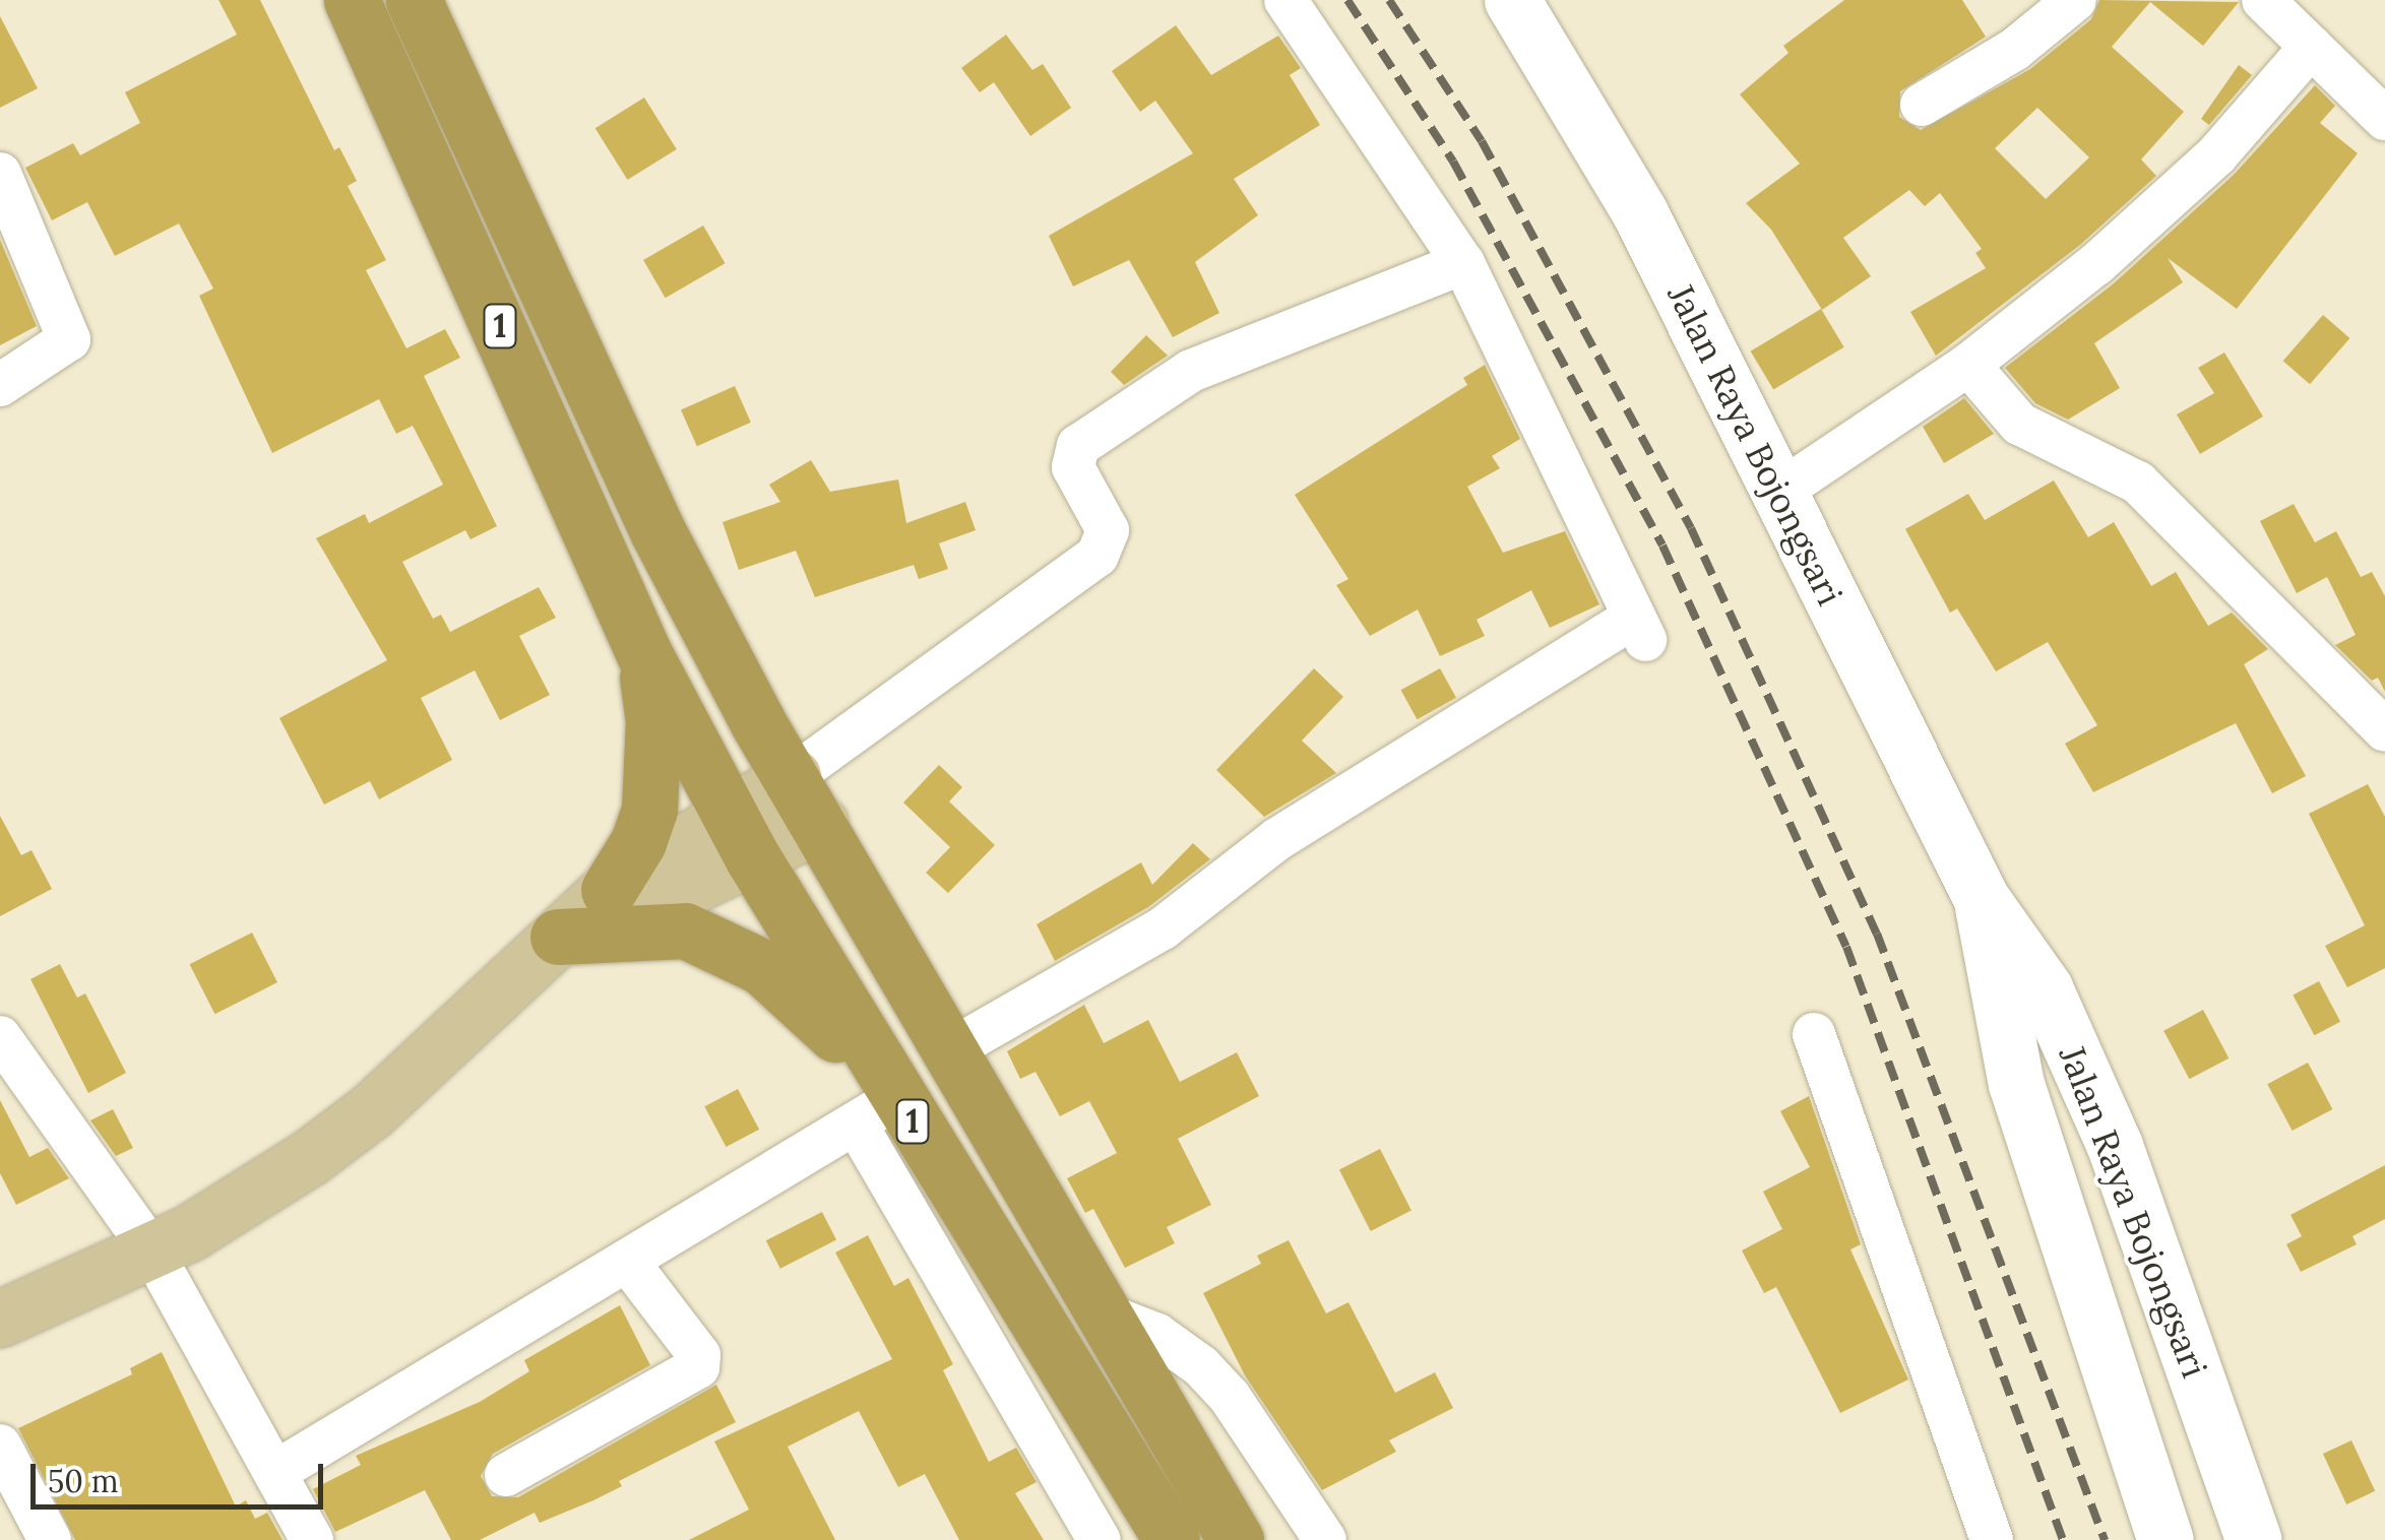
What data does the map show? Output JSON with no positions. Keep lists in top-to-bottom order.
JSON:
{
  "streets": {
    "highway": ["1"],
    "street": ["Jalan Raya Bojongsari"]
  },
  "scale_bar": "50 m"
}
